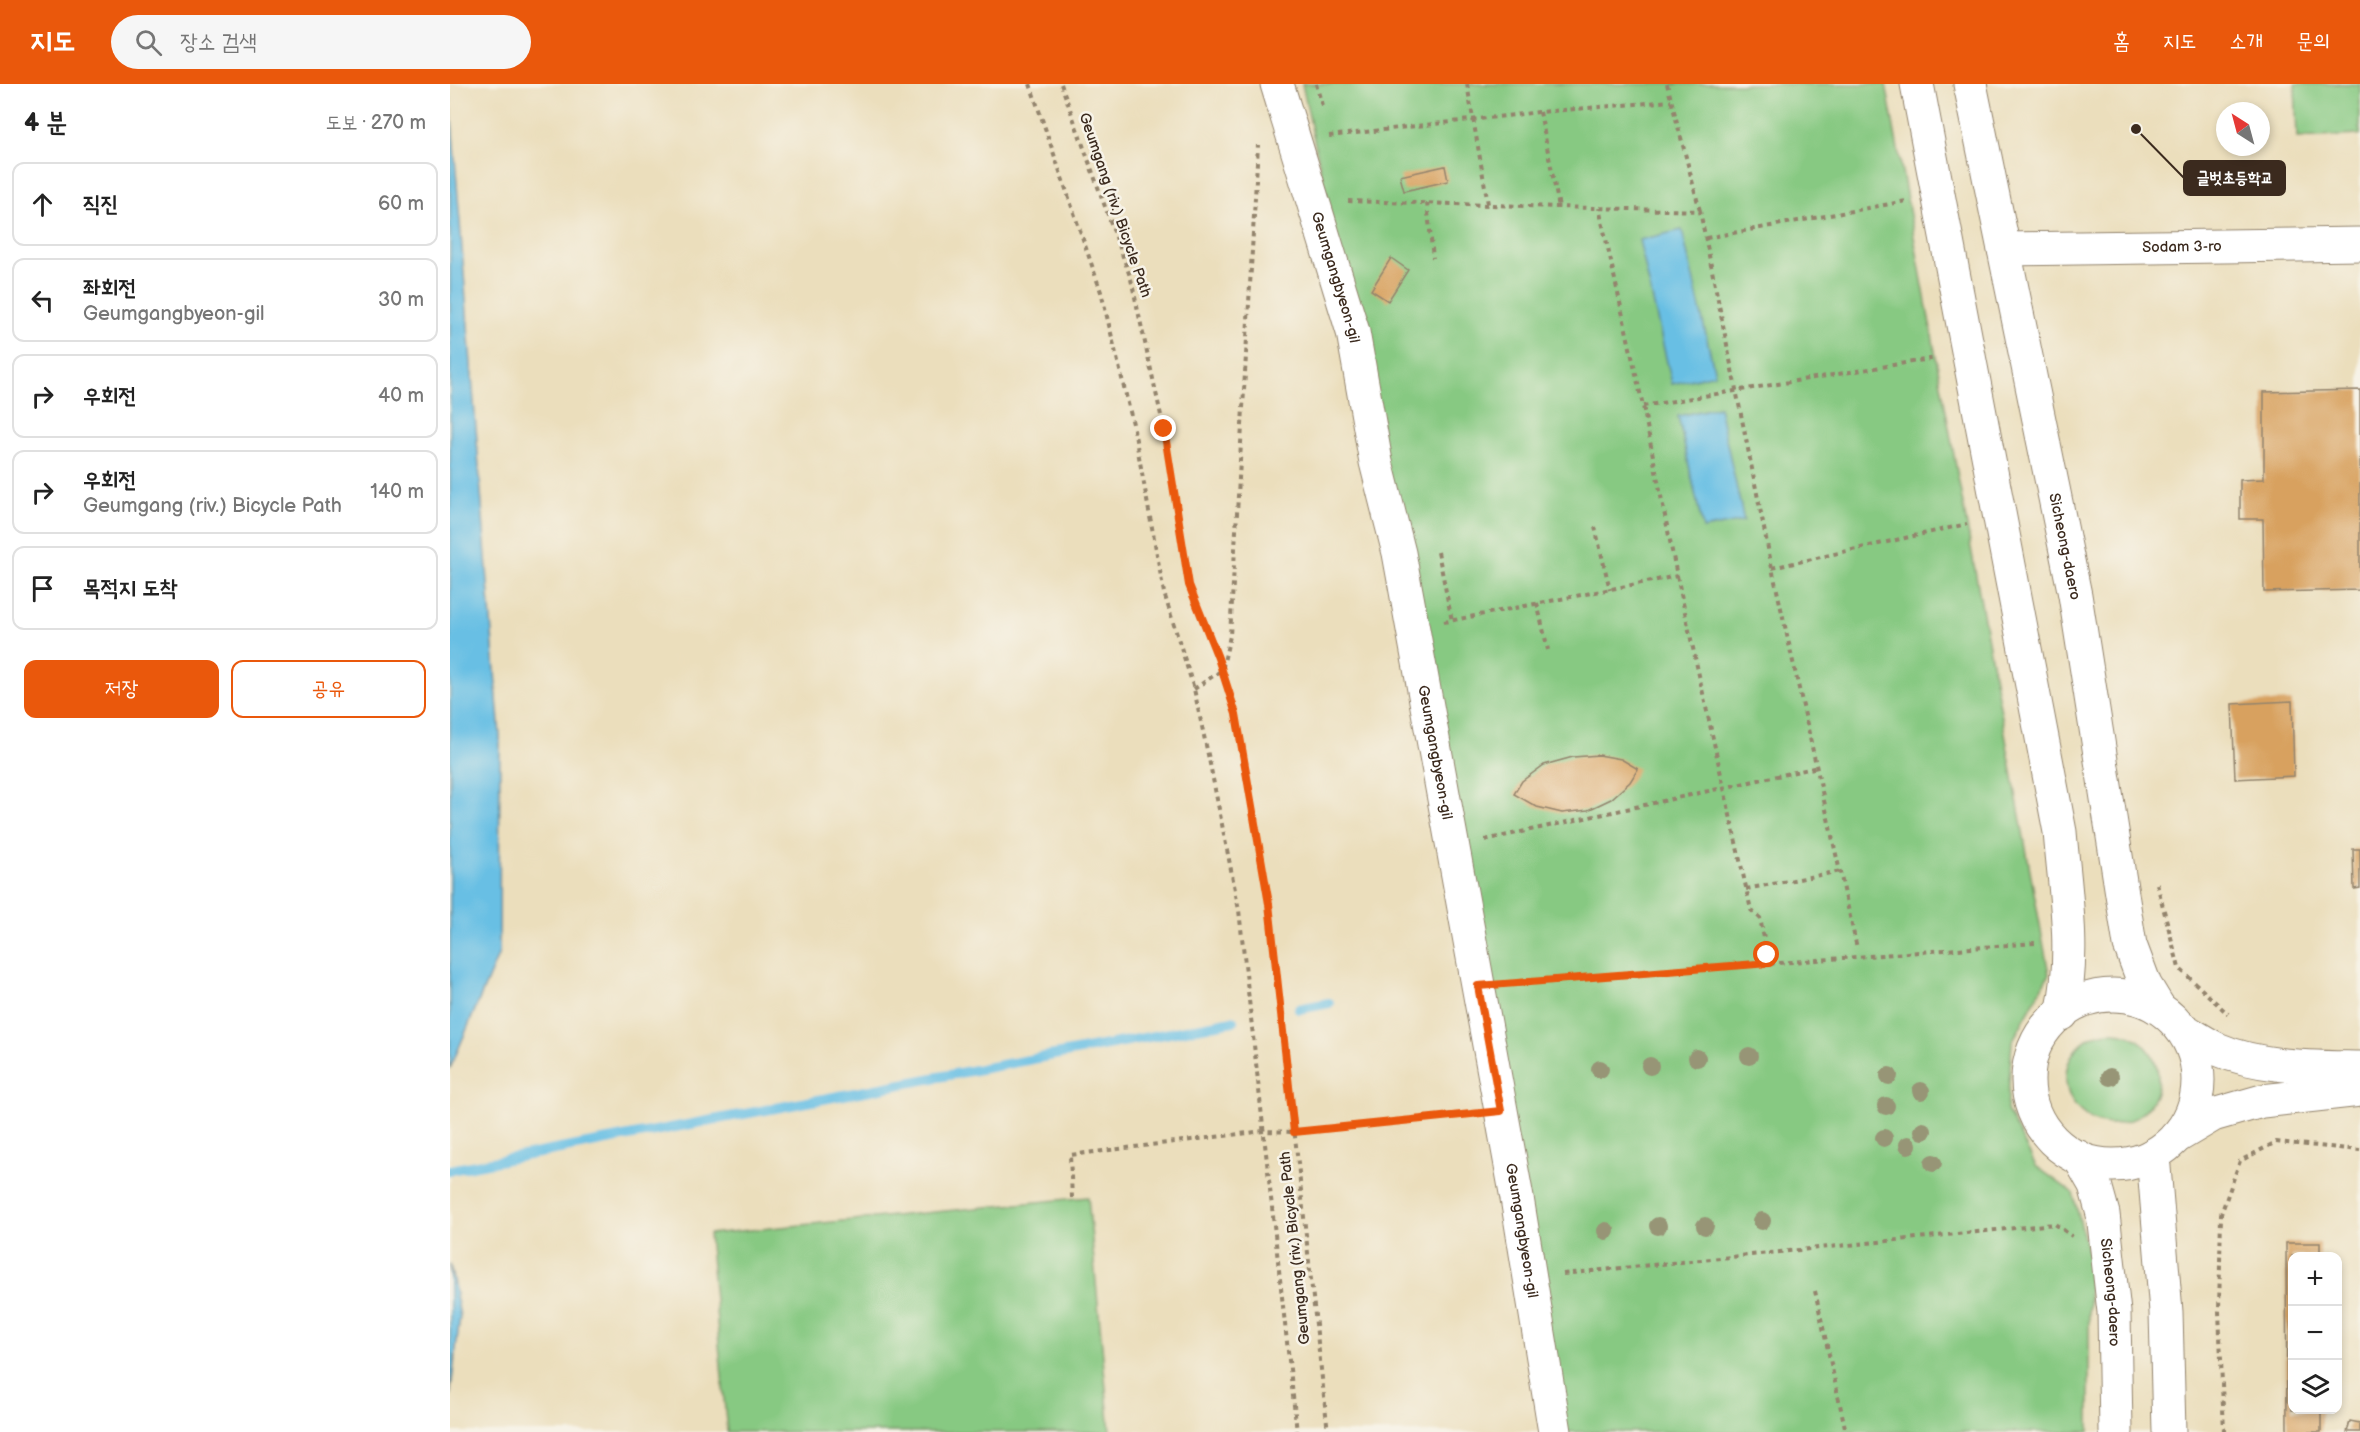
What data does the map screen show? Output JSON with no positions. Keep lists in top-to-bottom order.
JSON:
{
  "streets": {
    "street": ["Sodam 3-ro", "Geumgangbyeon-gil", "Sicheong-daero"],
    "path": ["Geumgang (riv.) Bicycle Path"]
  },
  "crossings": [
    ["Sodam 3-ro", "Sicheong-daero"]
  ],
  "places": ["글벗초등학교"],
  "north": "top left",
  "page": {
    "header": "지도",
    "search": "장소 검색",
    "nav": [
      "홈",
      "지도",
      "소개",
      "문의"
    ],
    "heading": ["4 분", "도보 · 270 m"],
    "list": [
      ["직진", "60 m"],
      ["좌회전", "Geumgangbyeon-gil", "30 m"],
      ["우회전", "40 m"],
      ["우회전", "Geumgang (riv.) Bicycle Path", "140 m"],
      "목적지 도착"
    ],
    "buttons": ["저장", "공유"],
    "map_buttons": ["+", "−"]
  }
}
